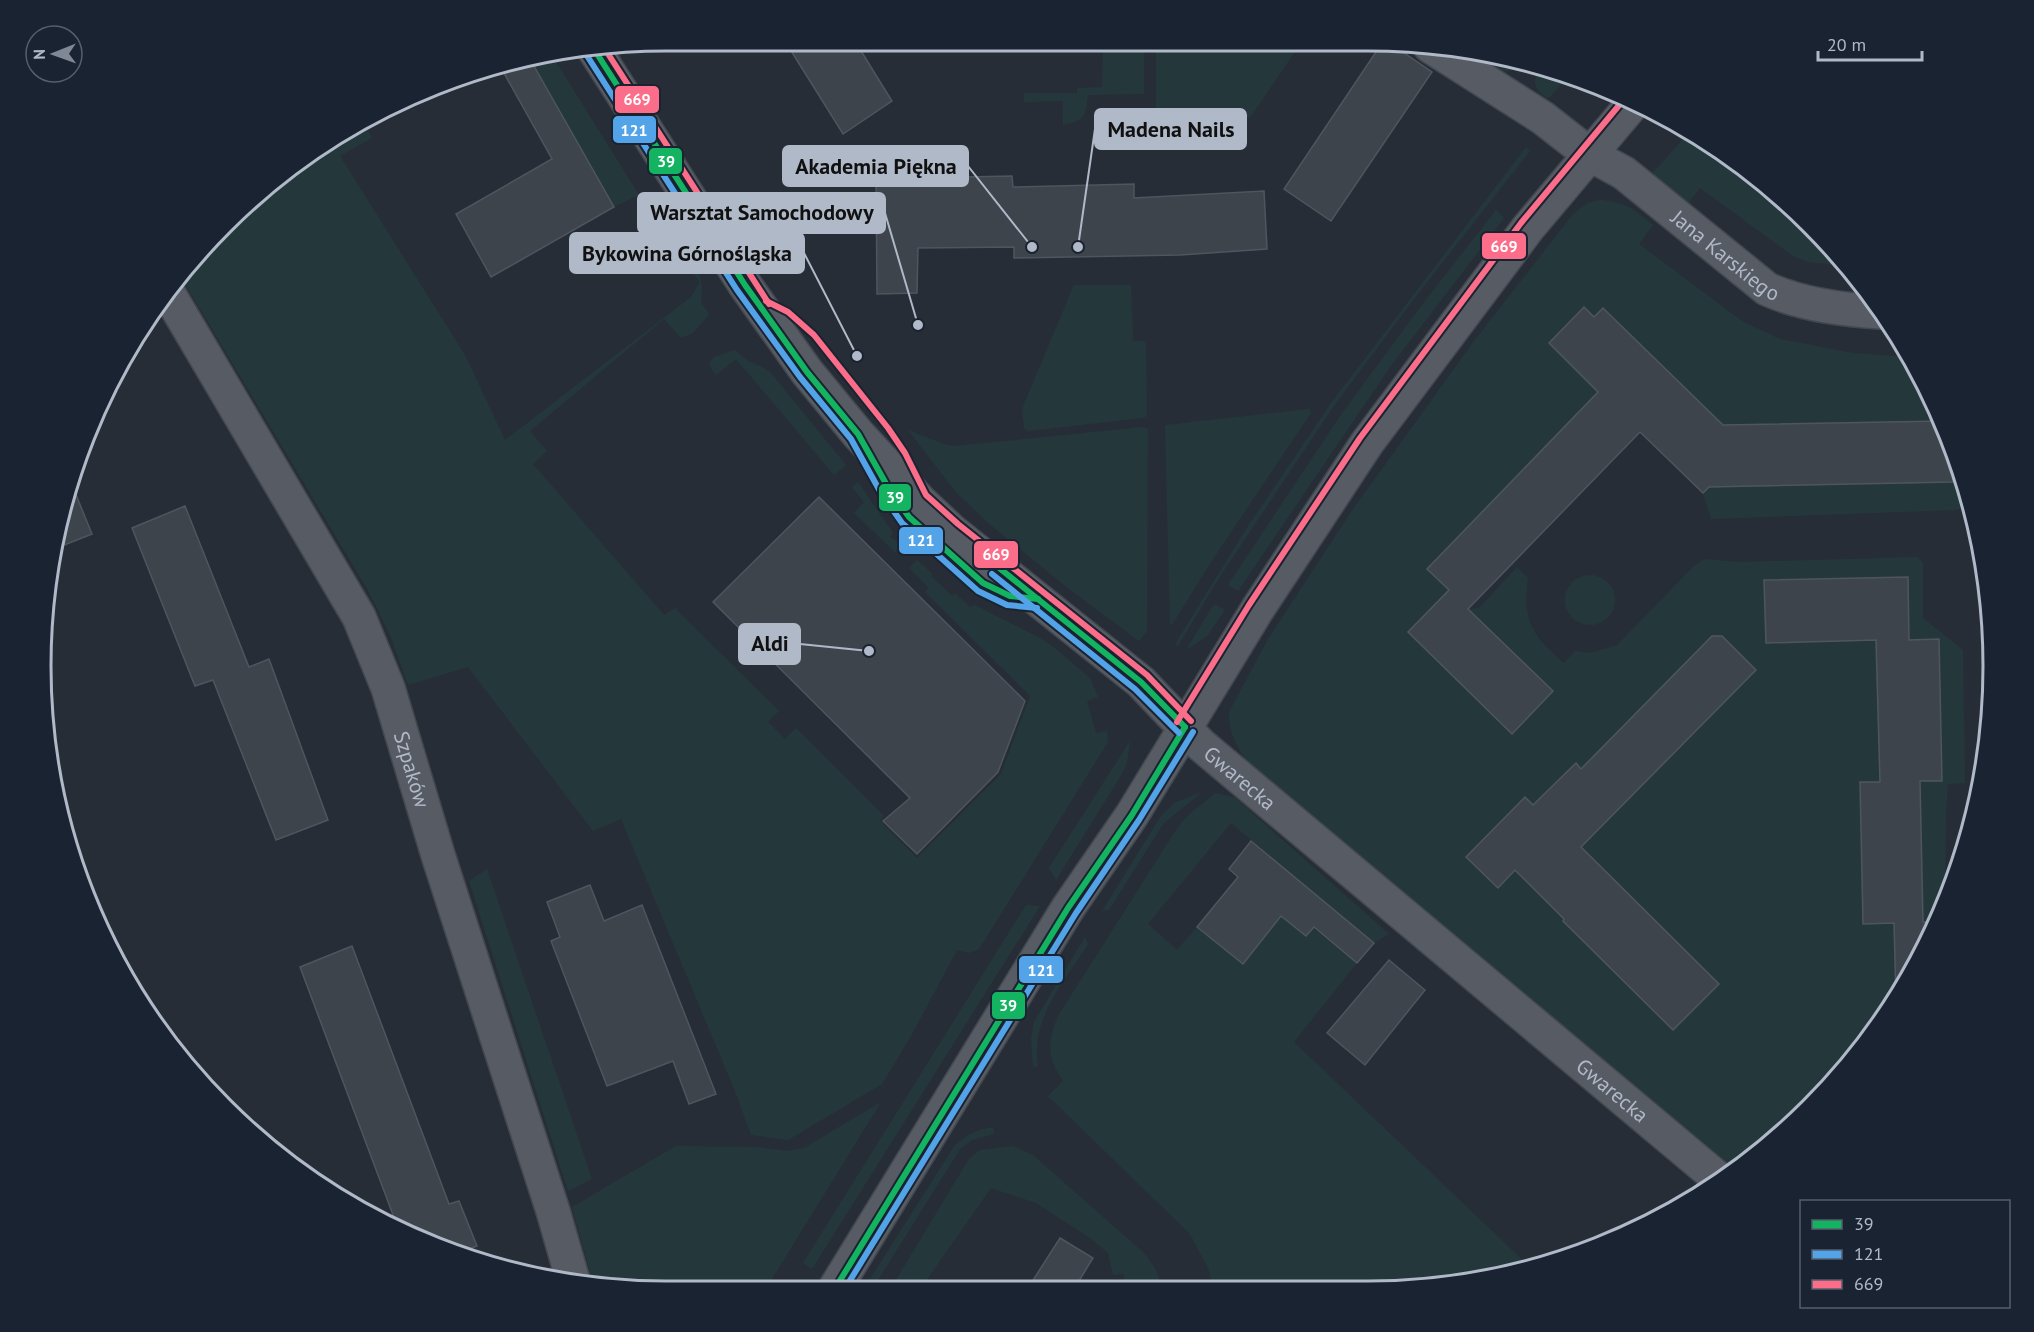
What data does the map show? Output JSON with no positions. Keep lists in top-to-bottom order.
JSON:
{
  "streets": {
    "street": ["Jana Karskiego", "Szpaków", "Gwarecka"]
  },
  "places": [
    "Akademia Piękna",
    "Madena Nails",
    "Warsztat Samochodowy",
    "Bykowina Górnośląska",
    "Aldi"
  ],
  "lines": ["transit line 669", "transit line 39", "transit line 121"],
  "legend": ["39", "121", "669"],
  "scale_bar": "20 m",
  "north": "left"
}
